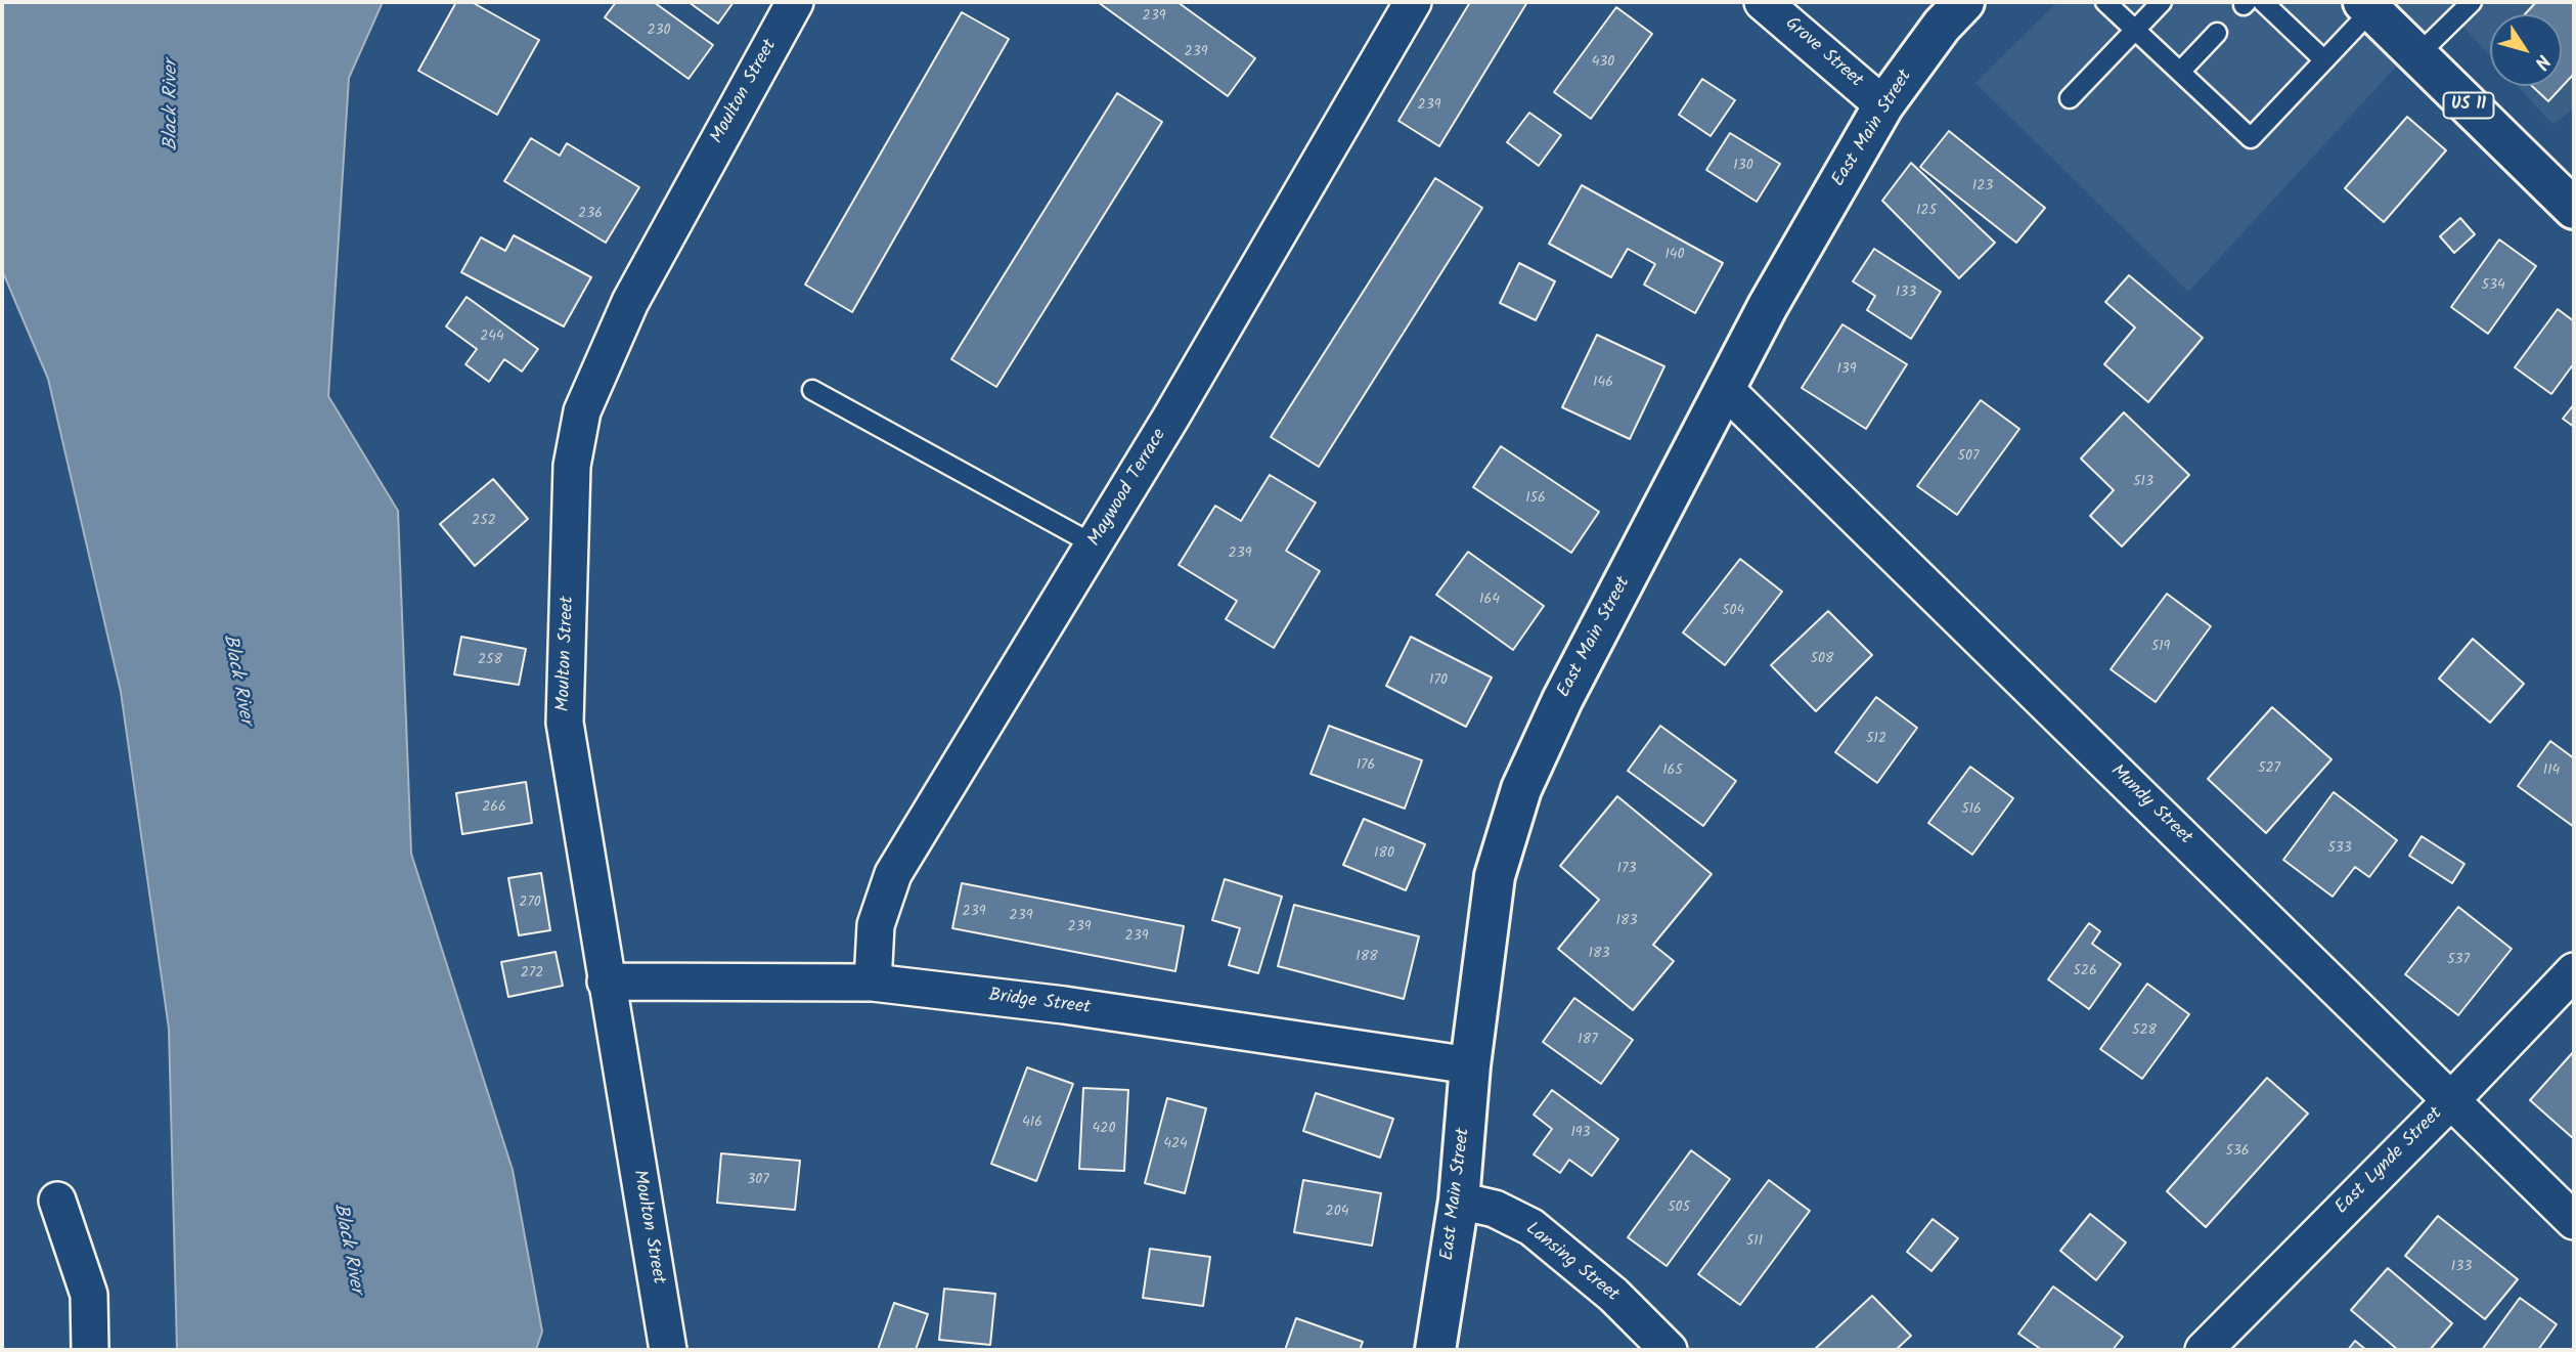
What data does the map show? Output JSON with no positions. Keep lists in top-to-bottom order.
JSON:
{
  "streets": {
    "main road": ["US 11", "East Main Street"],
    "street": [
      "Grove Street",
      "Moulton Street",
      "Maywood Terrace",
      "Mundy Street",
      "Bridge Street",
      "East Lynde Street",
      "Lansing Street"
    ]
  },
  "crossings": [
    ["Grove Street", "East Main Street"],
    ["Moulton Street", "Bridge Street"],
    ["East Main Street", "Mundy Street"],
    ["East Main Street", "Bridge Street"],
    ["East Main Street", "Lansing Street"],
    ["Maywood Terrace", "Bridge Street"],
    ["Mundy Street", "East Lynde Street"]
  ],
  "water": ["Black River"],
  "house_numbers": [
    "239",
    "230",
    "239",
    "430",
    "239",
    "130",
    "123",
    "125",
    "236",
    "140",
    "534",
    "133",
    "244",
    "139",
    "146",
    "507",
    "513",
    "156",
    "252",
    "239",
    "164",
    "504",
    "519",
    "508",
    "258",
    "170",
    "512",
    "176",
    "527",
    "165",
    "114",
    "266",
    "516",
    "533",
    "180",
    "173",
    "270",
    "239",
    "239",
    "183",
    "239",
    "239",
    "183",
    "188",
    "537",
    "526",
    "272",
    "528",
    "187",
    "416",
    "420",
    "193",
    "424",
    "536",
    "307",
    "505",
    "204",
    "511",
    "133"
  ],
  "north": "bottom right"
}
